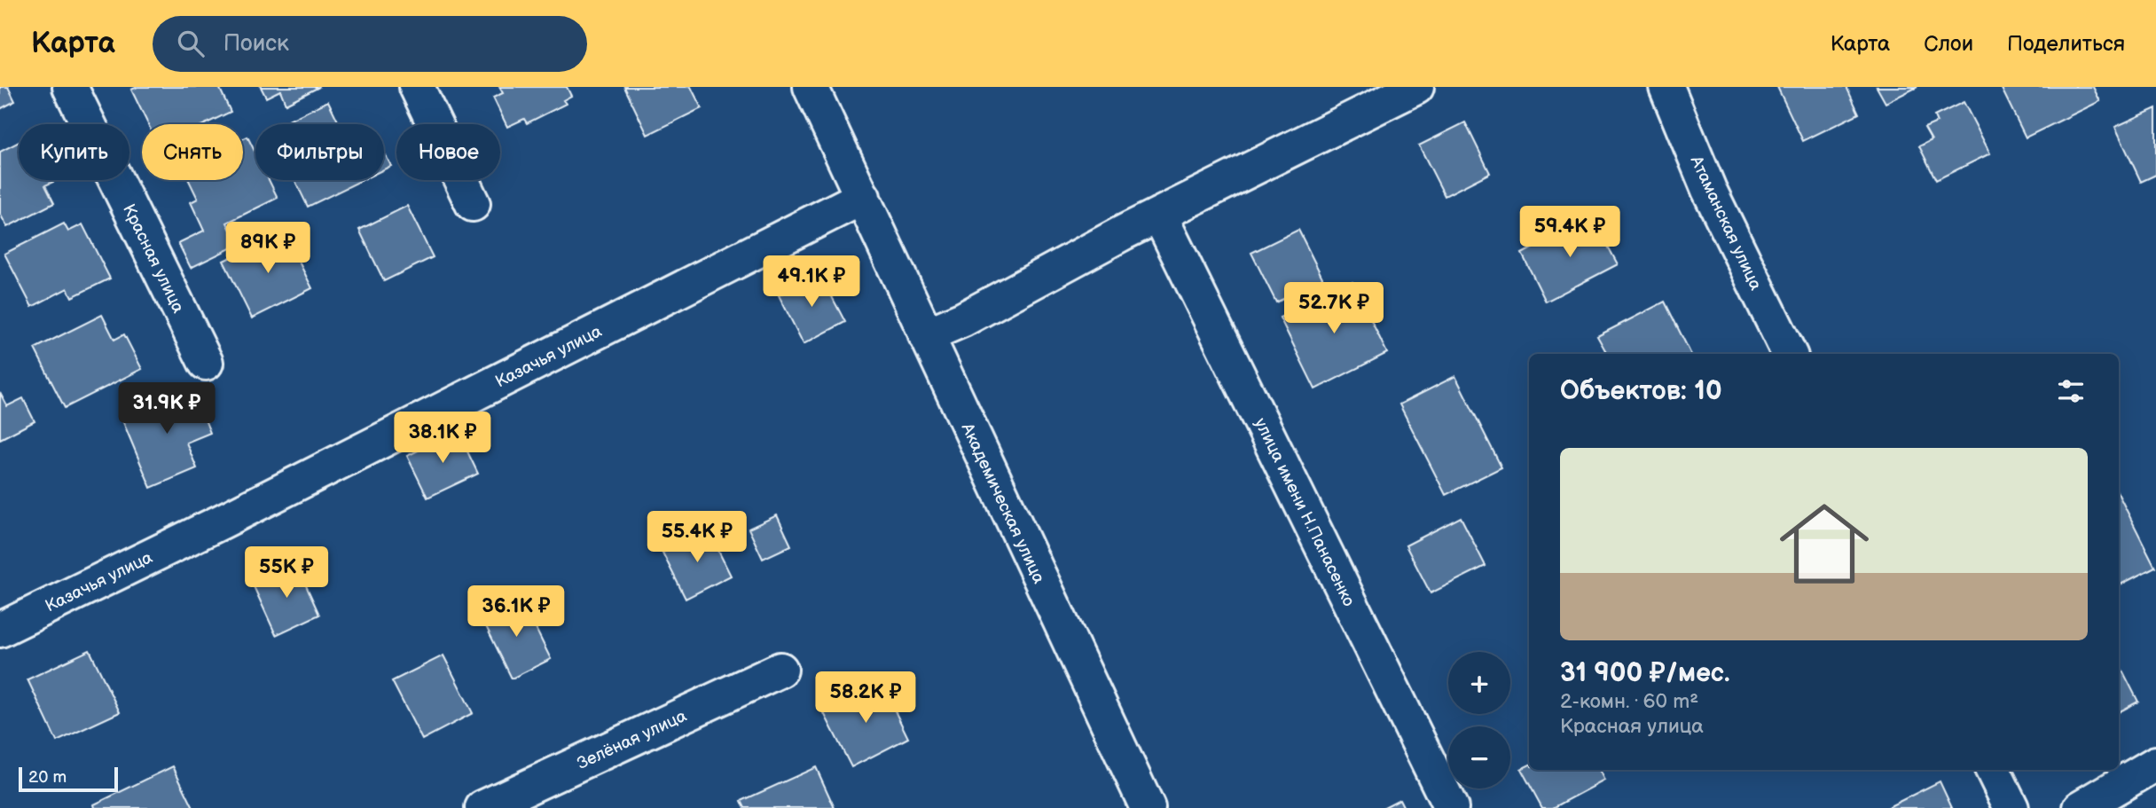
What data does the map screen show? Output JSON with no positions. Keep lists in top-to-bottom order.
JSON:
{
  "streets": {
    "street": [
      "Атаманская улица",
      "Красная улица",
      "Казачья улица",
      "Академическая улица",
      "улица имени Н.Панасенко",
      "Зелёная улица"
    ]
  },
  "crossings": [
    ["Казачья улица", "Академическая улица"]
  ],
  "scale_bar": "20 m",
  "page": {
    "header": "Карта",
    "search": "Поиск",
    "nav": ["Карта", "Слои", "Поделиться"],
    "chip": [
      "Купить",
      "Снять",
      "Фильтры",
      "Новое"
    ],
    "price": [
      "59.4K ₽",
      "89K ₽",
      "49.1K ₽",
      "52.7K ₽",
      "31.9K ₽",
      "38.1K ₽",
      "55.4K ₽",
      "55K ₽",
      "36.1K ₽",
      "58.2K ₽"
    ],
    "heading": "Объектов: 10",
    "list": [
      {
        "name": "31 900 ₽/мес.",
        "note": "2-комн. · 60 m² · Красная улица"
      }
    ],
    "map_buttons": ["+", "−"],
    "scale": "20 m"
  }
}
